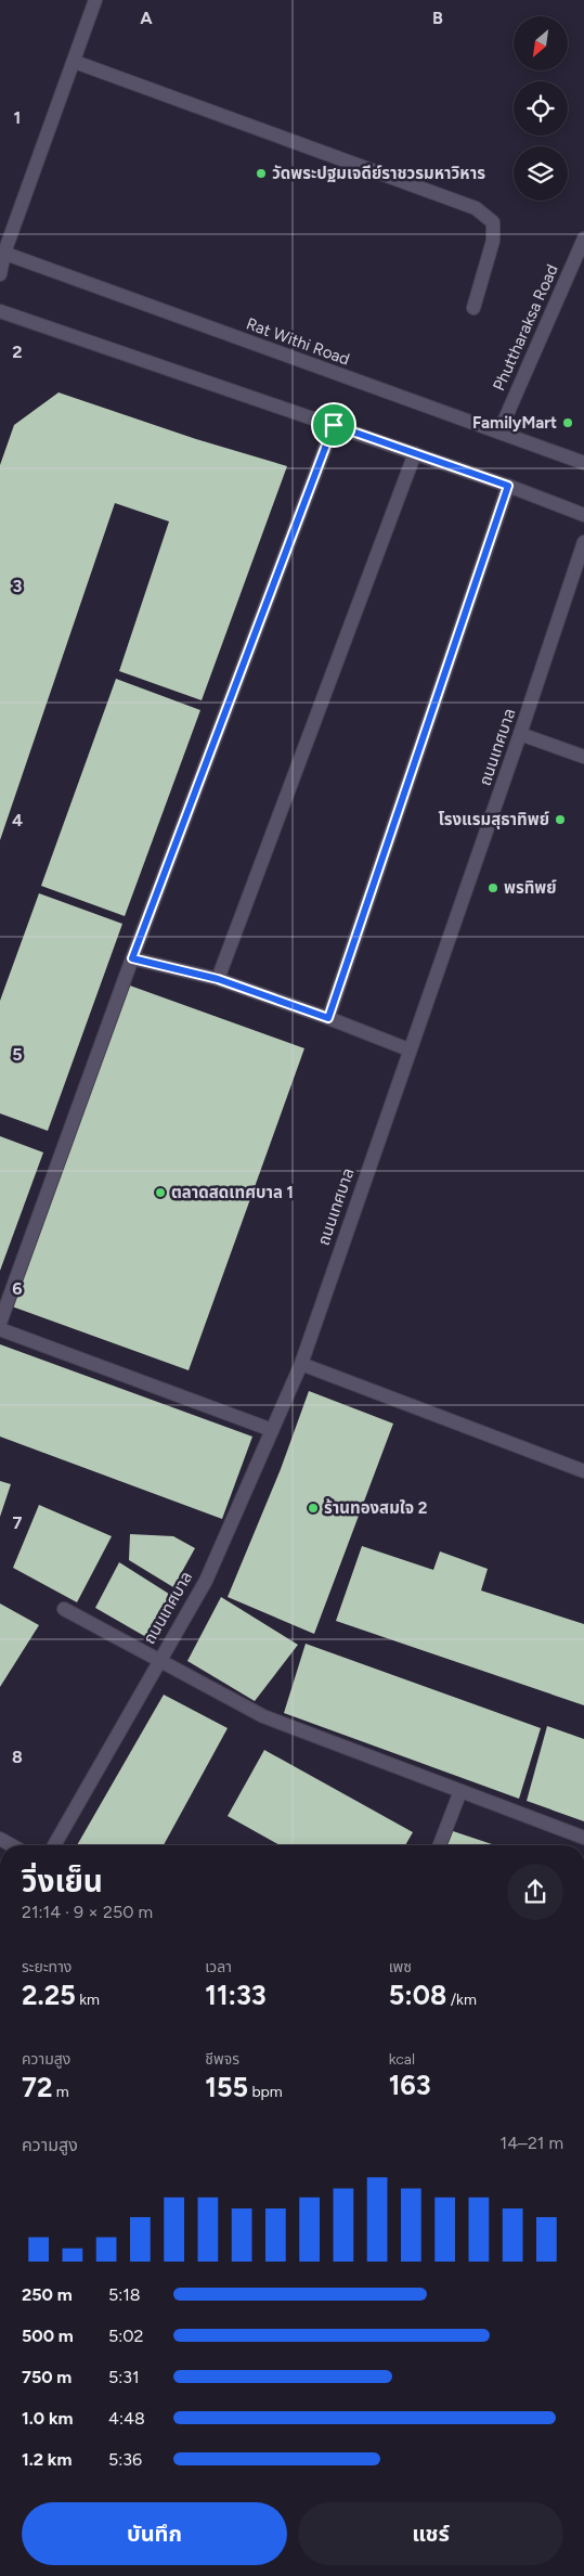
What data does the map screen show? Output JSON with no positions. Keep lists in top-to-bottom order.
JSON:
{
  "streets": {
    "street": ["Phuttharaksa Road", "Rat Withi Road", "ถนนเทศบาล"]
  },
  "crossings": [
    ["Phuttharaksa Road", "Rat Withi Road"]
  ],
  "places": [
    "วัดพระปฐมเจดีย์ราชวรมหาวิหาร",
    "FamilyMart",
    "โรงแรมสุธาทิพย์",
    "พรทิพย์",
    "ตลาดสดเทศบาล 1",
    "ร้านทองสมใจ 2"
  ],
  "north": "bottom left",
  "page": {
    "heading": ["วิ่งเย็น", "21:14 · 9 × 250 m"],
    "stats": [
      ["ระยะทาง", "2.25 km"],
      ["เวลา", "11:33"],
      ["เพซ", "5:08 /km"],
      ["ความสูง", "72 m"],
      ["ชีพจร", "155 bpm"],
      ["kcal", "163"]
    ],
    "chart": ["ความสูง", "14–21 m"],
    "list": [
      {
        "name": "250 m",
        "note": "5:18"
      },
      {
        "name": "500 m",
        "note": "5:02"
      },
      {
        "name": "750 m",
        "note": "5:31"
      },
      {
        "name": "1.0 km",
        "note": "4:48"
      },
      {
        "name": "1.2 km",
        "note": "5:36"
      }
    ],
    "buttons": ["บันทึก", "แชร์"]
  },
  "grid": {
    "columns": ["A", "B"],
    "rows": [
      "1",
      "2",
      "3",
      "4",
      "5",
      "6",
      "7",
      "8"
    ]
  }
}
